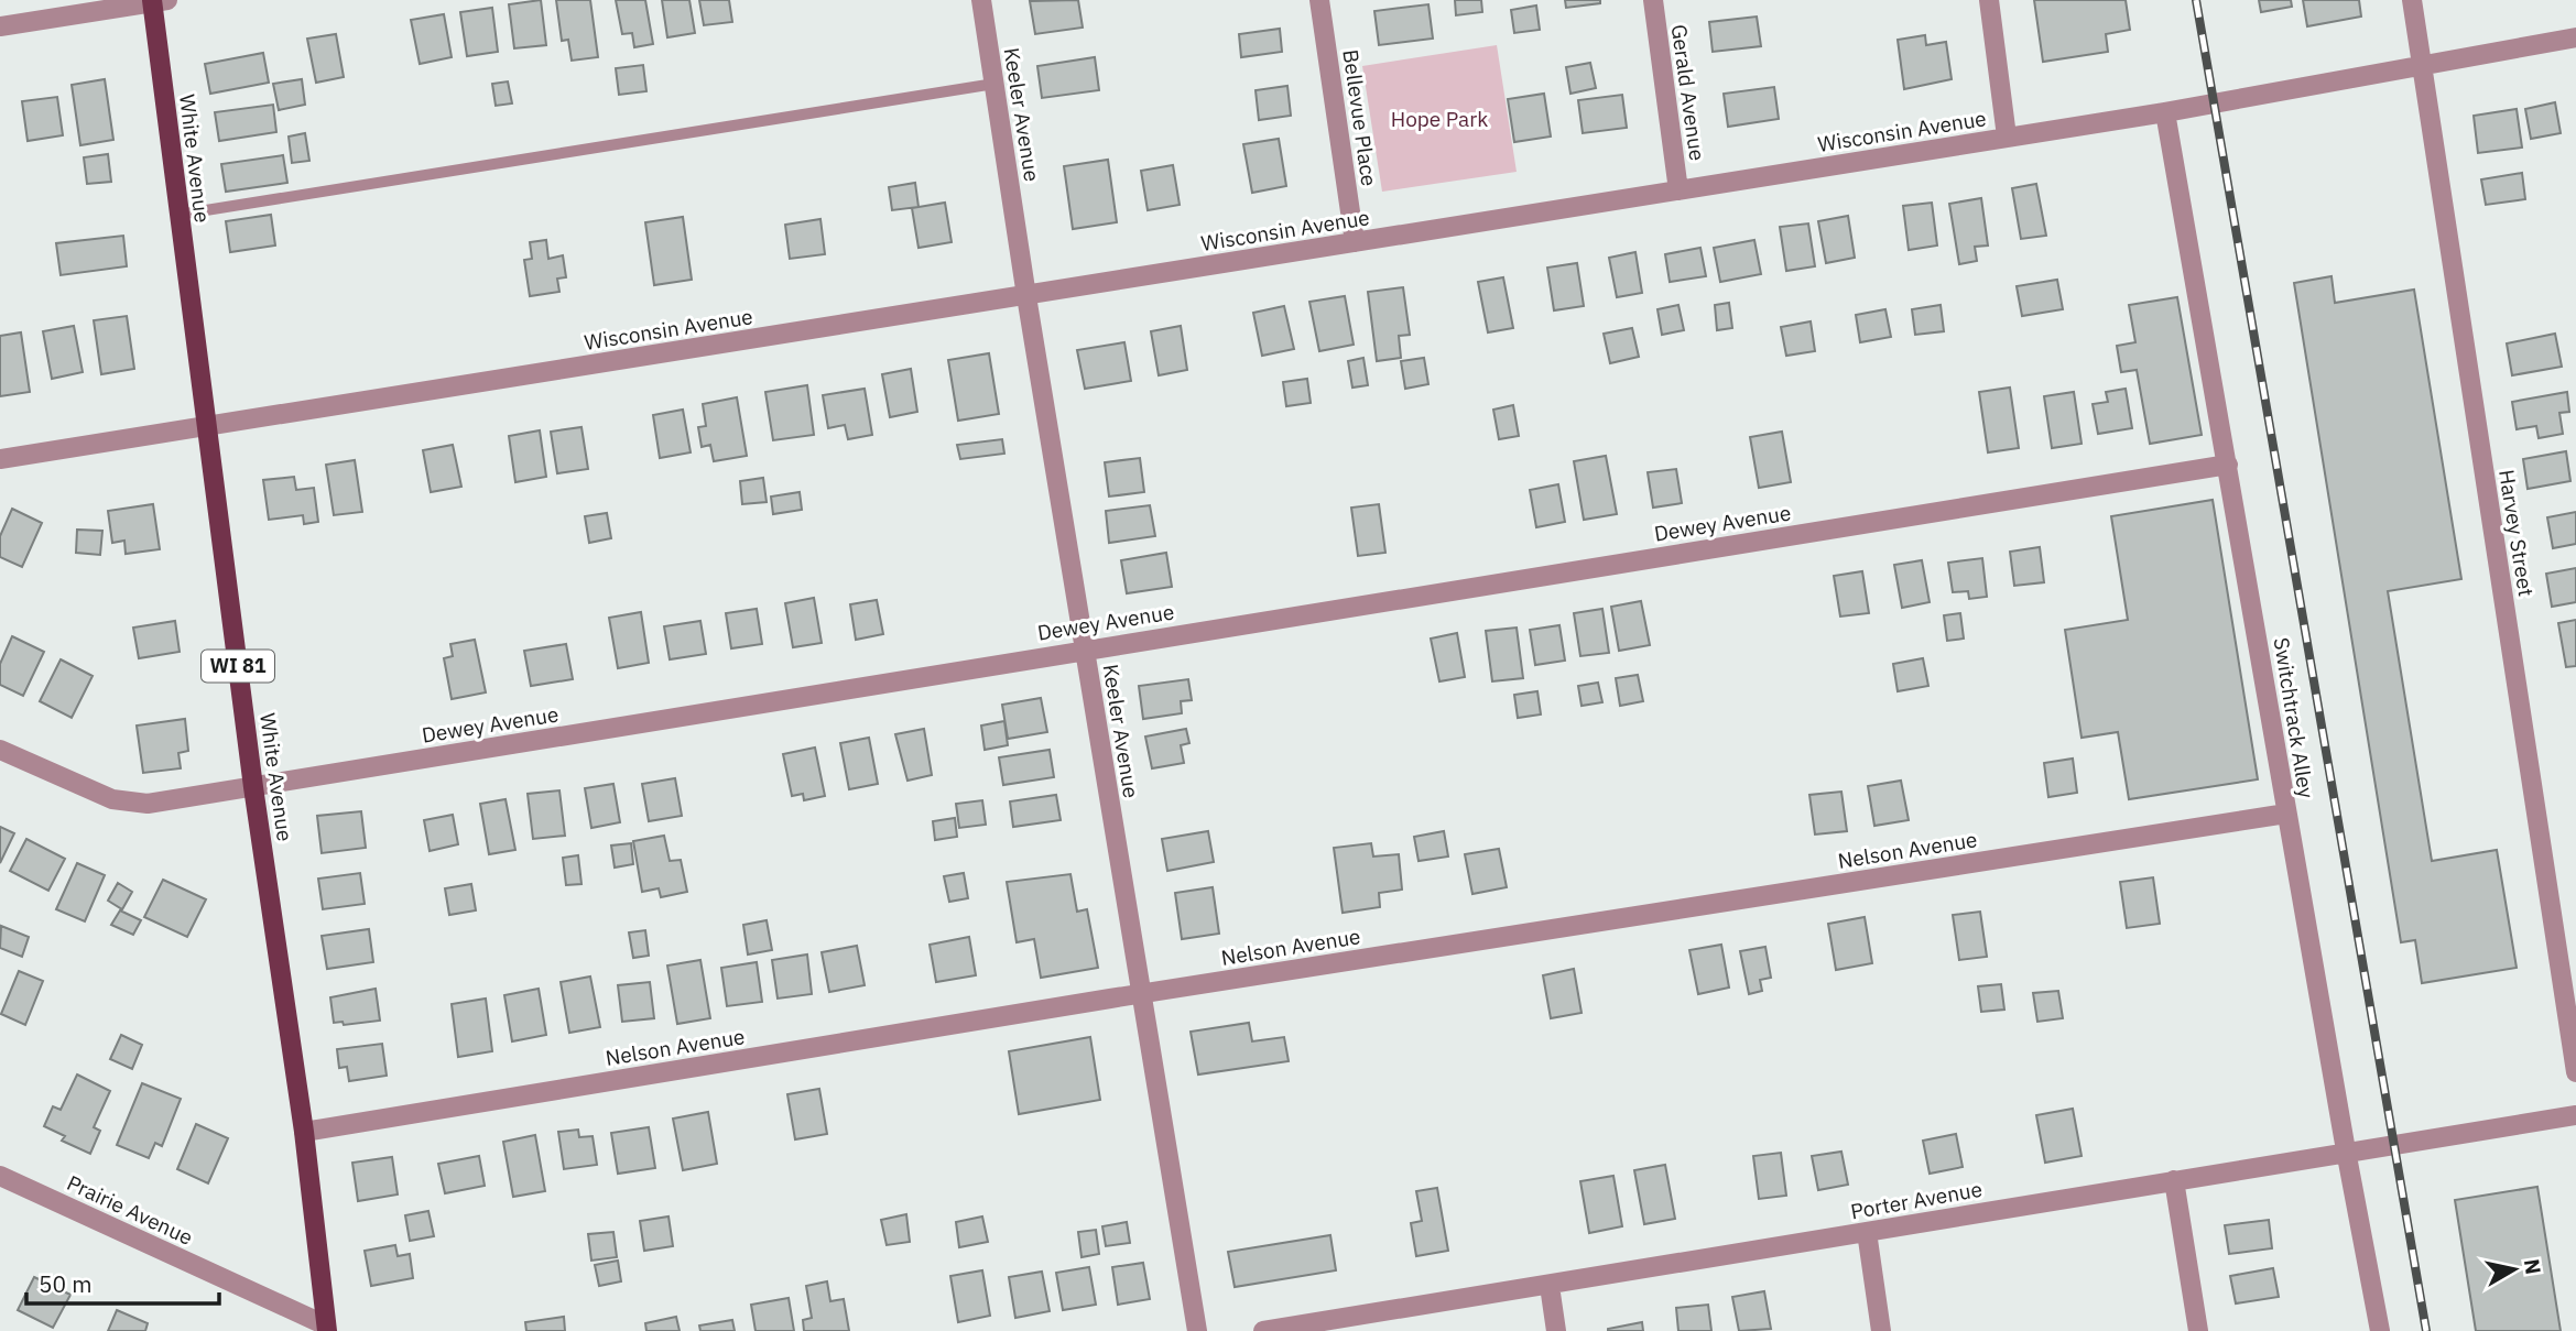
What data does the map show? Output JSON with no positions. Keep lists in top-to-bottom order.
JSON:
{
  "streets": {
    "main road": ["White Avenue", "WI 81"],
    "street": [
      "Gerald Avenue",
      "Keeler Avenue",
      "Bellevue Place",
      "Wisconsin Avenue",
      "Dewey Avenue",
      "Harvey Street",
      "Switchtrack Alley",
      "Nelson Avenue",
      "Porter Avenue",
      "Prairie Avenue"
    ]
  },
  "crossings": [
    ["Gerald Avenue", "Wisconsin Avenue"],
    ["Keeler Avenue", "Wisconsin Avenue"],
    ["Keeler Avenue", "Dewey Avenue"],
    ["Keeler Avenue", "Nelson Avenue"],
    ["Bellevue Place", "Wisconsin Avenue"],
    ["Wisconsin Avenue", "White Avenue"],
    ["Wisconsin Avenue", "Harvey Street"],
    ["Wisconsin Avenue", "Switchtrack Alley"],
    ["White Avenue", "Dewey Avenue"],
    ["White Avenue", "Nelson Avenue"],
    ["White Avenue", "Prairie Avenue"],
    ["Dewey Avenue", "Switchtrack Alley"],
    ["Switchtrack Alley", "Nelson Avenue"],
    ["Switchtrack Alley", "Porter Avenue"]
  ],
  "parks": ["Hope Park"],
  "scale_bar": "50 m",
  "north": "right"
}
